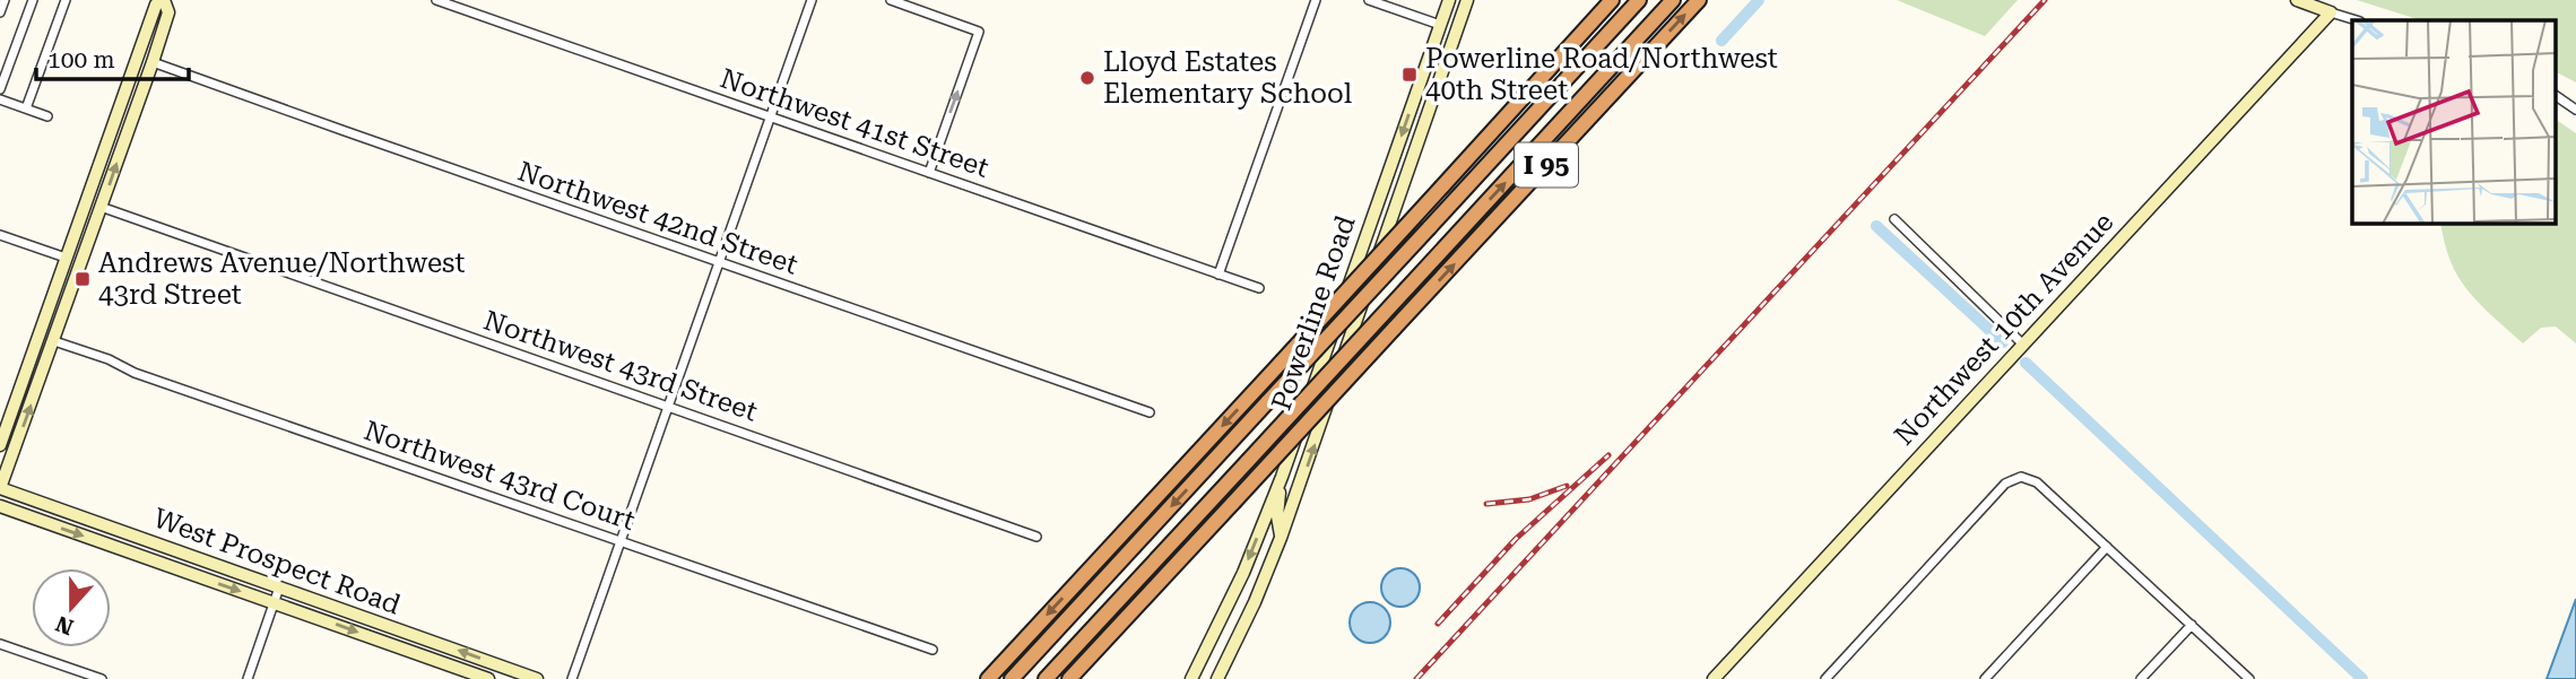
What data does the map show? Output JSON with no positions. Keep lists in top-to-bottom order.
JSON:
{
  "streets": {
    "highway": ["I 95"],
    "main road": ["Powerline Road", "Northwest 10th Avenue", "West Prospect Road"],
    "street": [
      "Northwest 41st Street",
      "Northwest 42nd Street",
      "Northwest 43rd Street",
      "Northwest 43rd Court"
    ]
  },
  "places": {
    "transit": ["Powerline Road/Northwest 40th Street", "Andrews Avenue/Northwest 43rd Street"],
    "other": ["Lloyd Estates Elementary School"]
  },
  "scale_bar": "100 m",
  "north": "bottom"
}
